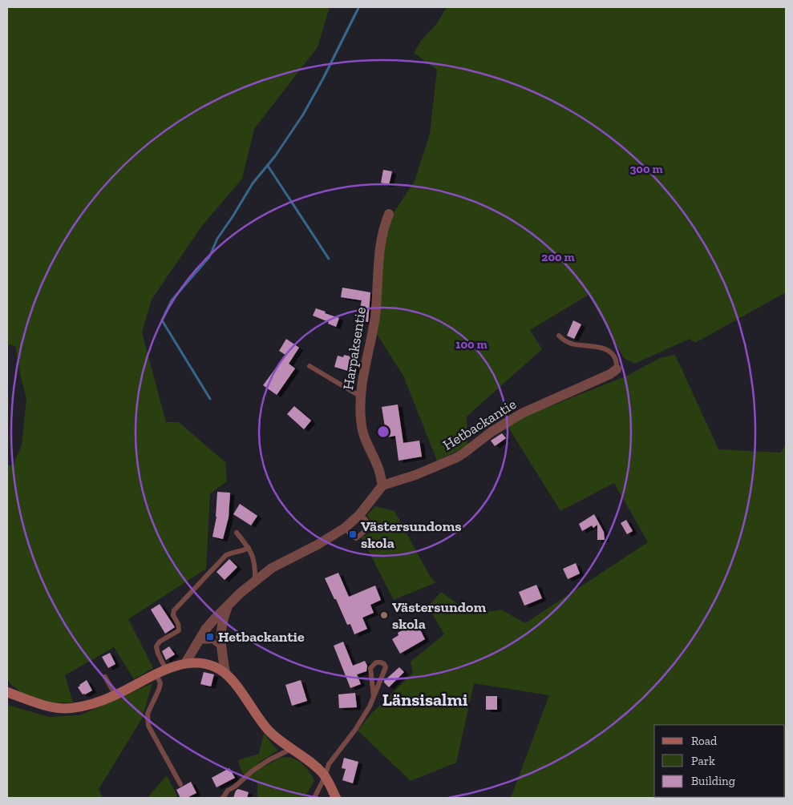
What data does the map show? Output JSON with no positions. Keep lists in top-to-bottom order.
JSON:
{
  "streets": {
    "street": ["Harpaksentie", "Hetbackantie"]
  },
  "crossings": [
    ["Harpaksentie", "Hetbackantie"]
  ],
  "districts": ["Länsisalmi"],
  "places": {
    "transit": ["Västersundoms skola", "Hetbackantie"],
    "other": ["Västersundom skola"]
  },
  "legend": ["Road", "Park", "Building"],
  "rings": ["300 m", "200 m", "100 m"]
}
